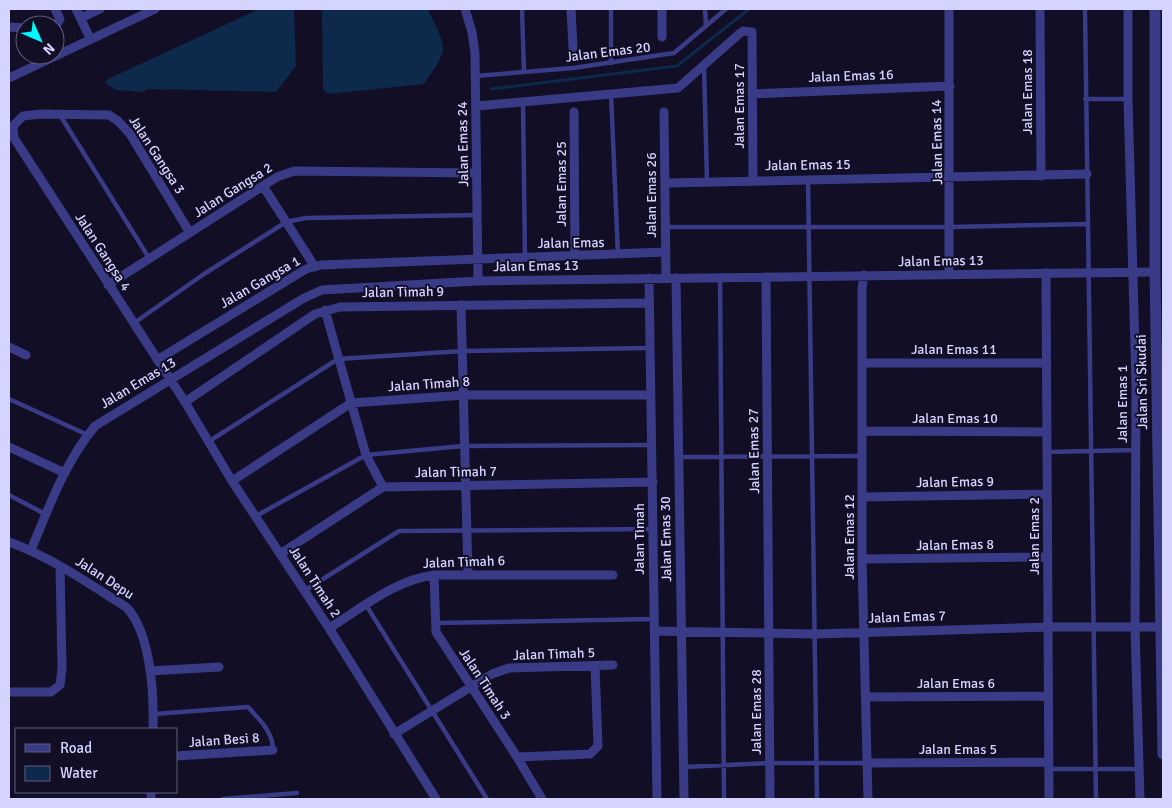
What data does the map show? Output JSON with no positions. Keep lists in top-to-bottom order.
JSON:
{
  "streets": {
    "street": [
      "Jalan Emas 16",
      "Jalan Emas 18",
      "Jalan Emas 17",
      "Jalan Emas 14",
      "Jalan Emas 24",
      "Jalan Gangsa 3",
      "Jalan Emas 15",
      "Jalan Emas 25",
      "Jalan Gangsa 2",
      "Jalan Emas 26",
      "Jalan Emas",
      "Jalan Gangsa 4",
      "Jalan Emas 13",
      "Jalan Gangsa 1",
      "Jalan Timah 9",
      "Jalan Emas 11",
      "Jalan Sri Skudai",
      "Jalan Timah 8",
      "Jalan Emas 1",
      "Jalan Emas 10",
      "Jalan Emas 27",
      "Jalan Timah 7",
      "Jalan Emas 9",
      "Jalan Emas 2",
      "Jalan Emas 12",
      "Jalan Timah",
      "Jalan Emas 30",
      "Jalan Emas 8",
      "Jalan Timah 6",
      "Jalan Depu",
      "Jalan Timah 2",
      "Jalan Emas 7",
      "Jalan Timah 5",
      "Jalan Emas 6",
      "Jalan Timah 3",
      "Jalan Emas 28",
      "Jalan Besi 8",
      "Jalan Emas 5"
    ],
    "lane": ["Jalan Emas 20"]
  },
  "crossings": [
    ["Jalan Emas 20", "Jalan Emas 24"],
    ["Jalan Emas 16", "Jalan Emas 17"],
    ["Jalan Emas 16", "Jalan Emas 14"],
    ["Jalan Emas 17", "Jalan Emas 15"],
    ["Jalan Emas 14", "Jalan Emas 15"],
    ["Jalan Emas 14", "Jalan Emas 13"],
    ["Jalan Emas 24", "Jalan Gangsa 2"],
    ["Jalan Emas 24", "Jalan Emas"],
    ["Jalan Emas 24", "Jalan Emas 13"],
    ["Jalan Emas 24", "Jalan Gangsa 1"],
    ["Jalan Gangsa 3", "Jalan Gangsa 2"],
    ["Jalan Gangsa 3", "Jalan Gangsa 4"],
    ["Jalan Emas 15", "Jalan Emas 26"],
    ["Jalan Emas 25", "Jalan Emas"],
    ["Jalan Gangsa 2", "Jalan Gangsa 4"],
    ["Jalan Emas 26", "Jalan Emas"],
    ["Jalan Emas 26", "Jalan Emas 13"],
    ["Jalan Emas", "Jalan Gangsa 1"],
    ["Jalan Gangsa 4", "Jalan Emas 13"],
    ["Jalan Gangsa 4", "Jalan Gangsa 1"],
    ["Jalan Gangsa 4", "Jalan Timah 2"],
    ["Jalan Emas 13", "Jalan Sri Skudai"],
    ["Jalan Emas 13", "Jalan Emas 1"],
    ["Jalan Emas 13", "Jalan Emas 27"],
    ["Jalan Emas 13", "Jalan Emas 2"],
    ["Jalan Emas 13", "Jalan Emas 12"],
    ["Jalan Emas 13", "Jalan Timah"],
    ["Jalan Emas 13", "Jalan Emas 30"],
    ["Jalan Emas 13", "Jalan Depu"],
    ["Jalan Emas 13", "Jalan Timah 2"],
    ["Jalan Timah 9", "Jalan Timah"],
    ["Jalan Timah 9", "Jalan Timah 2"],
    ["Jalan Emas 11", "Jalan Emas 2"],
    ["Jalan Emas 11", "Jalan Emas 12"],
    ["Jalan Sri Skudai", "Jalan Emas 7"],
    ["Jalan Timah 8", "Jalan Timah"],
    ["Jalan Timah 8", "Jalan Timah 2"],
    ["Jalan Emas 1", "Jalan Emas 7"],
    ["Jalan Emas 10", "Jalan Emas 2"],
    ["Jalan Emas 10", "Jalan Emas 12"],
    ["Jalan Emas 27", "Jalan Emas 7"],
    ["Jalan Emas 27", "Jalan Emas 28"],
    ["Jalan Timah 7", "Jalan Timah"],
    ["Jalan Emas 9", "Jalan Emas 2"],
    ["Jalan Emas 9", "Jalan Emas 12"],
    ["Jalan Emas 2", "Jalan Emas 8"],
    ["Jalan Emas 2", "Jalan Emas 7"],
    ["Jalan Emas 2", "Jalan Emas 6"],
    ["Jalan Emas 2", "Jalan Emas 5"],
    ["Jalan Emas 12", "Jalan Emas 8"],
    ["Jalan Emas 12", "Jalan Emas 7"],
    ["Jalan Emas 12", "Jalan Emas 6"],
    ["Jalan Emas 12", "Jalan Emas 5"],
    ["Jalan Timah", "Jalan Emas 7"],
    ["Jalan Emas 30", "Jalan Emas 7"],
    ["Jalan Timah 6", "Jalan Timah 2"],
    ["Jalan Timah 6", "Jalan Timah 3"],
    ["Jalan Timah 2", "Jalan Timah 5"],
    ["Jalan Emas 7", "Jalan Emas 28"],
    ["Jalan Timah 5", "Jalan Timah 3"]
  ],
  "legend": ["Road", "Water"],
  "north": "bottom right"
}
